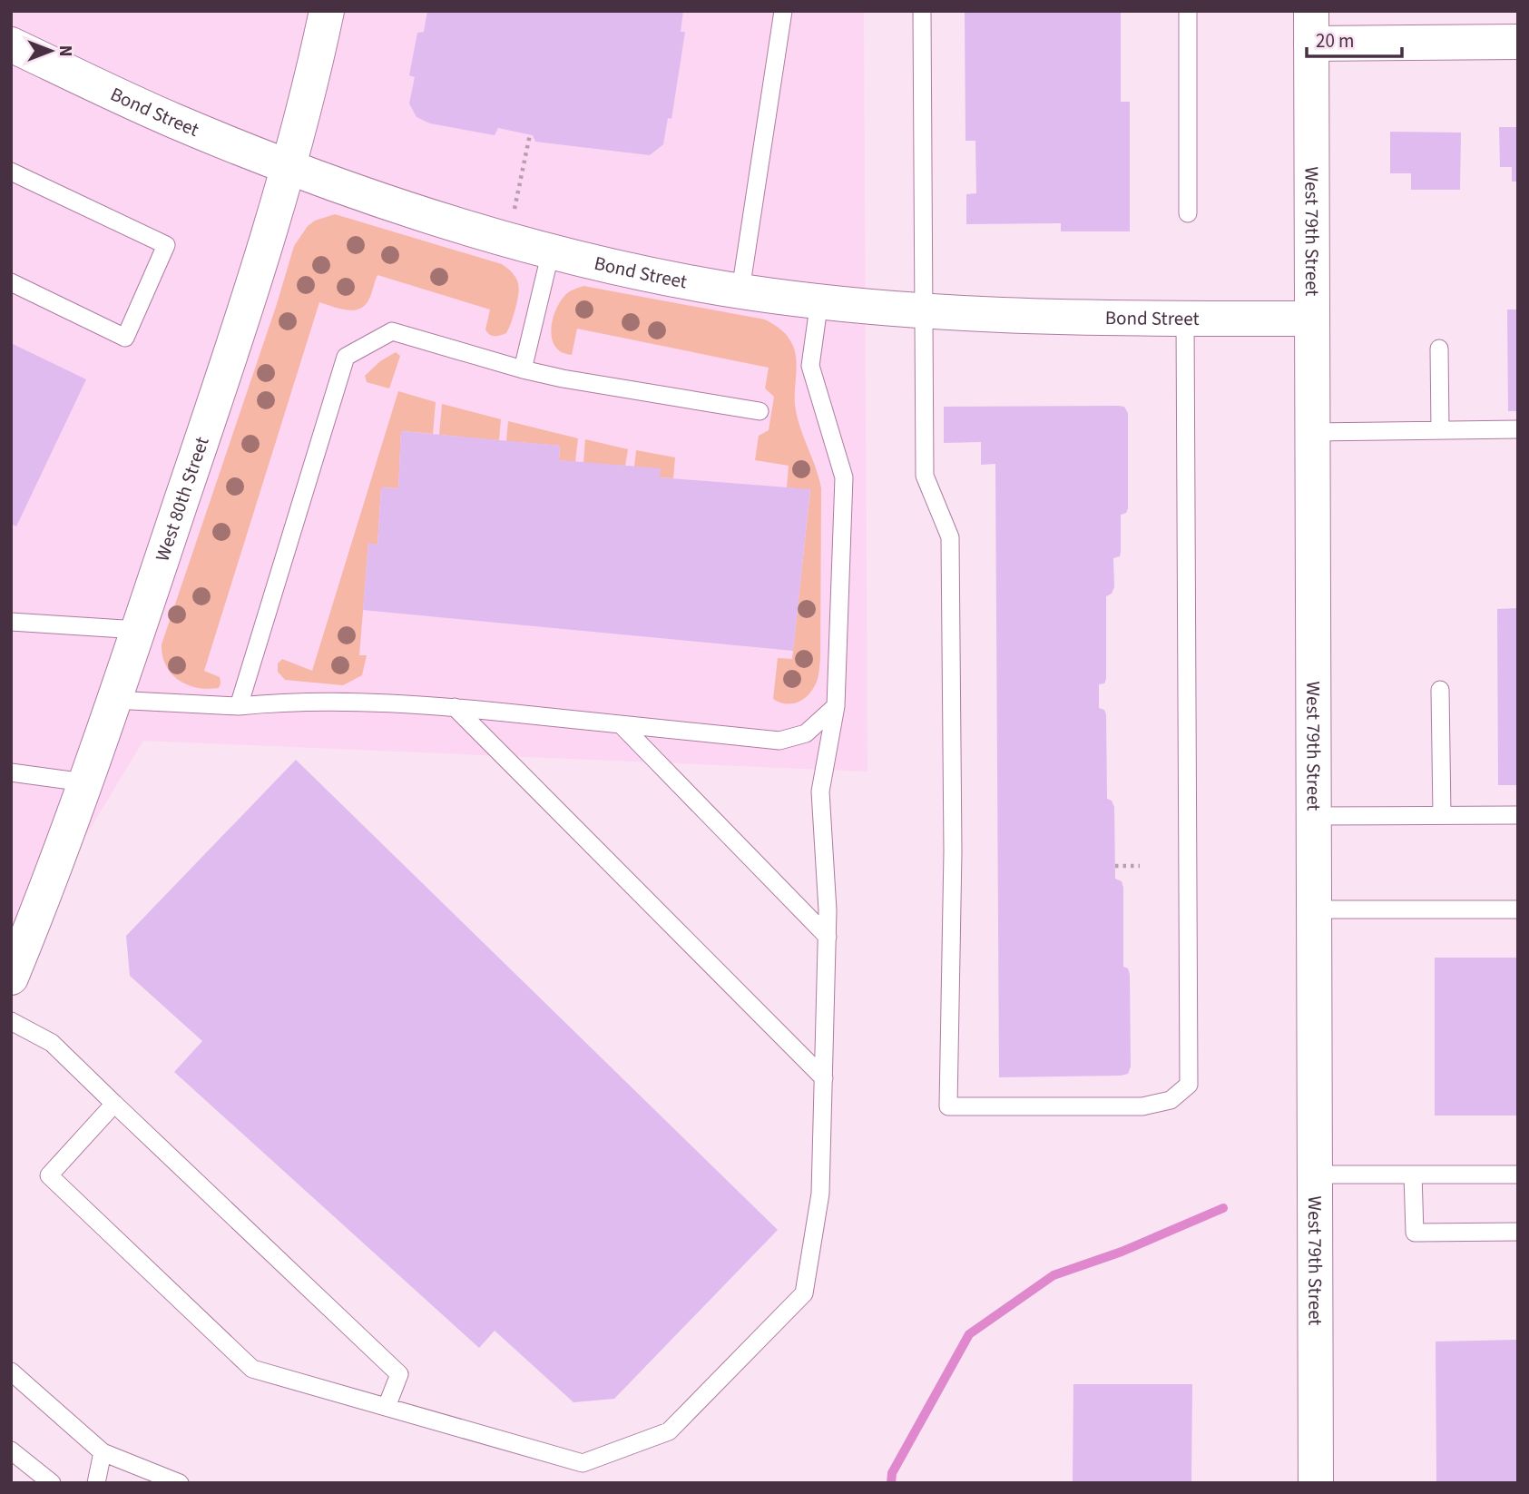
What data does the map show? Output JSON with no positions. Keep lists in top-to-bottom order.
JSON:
{
  "streets": {
    "street": ["Bond Street", "West 79th Street", "West 80th Street"]
  },
  "crossings": [
    ["Bond Street", "West 79th Street"],
    ["Bond Street", "West 80th Street"]
  ],
  "scale_bar": "20 m",
  "north": "right"
}
